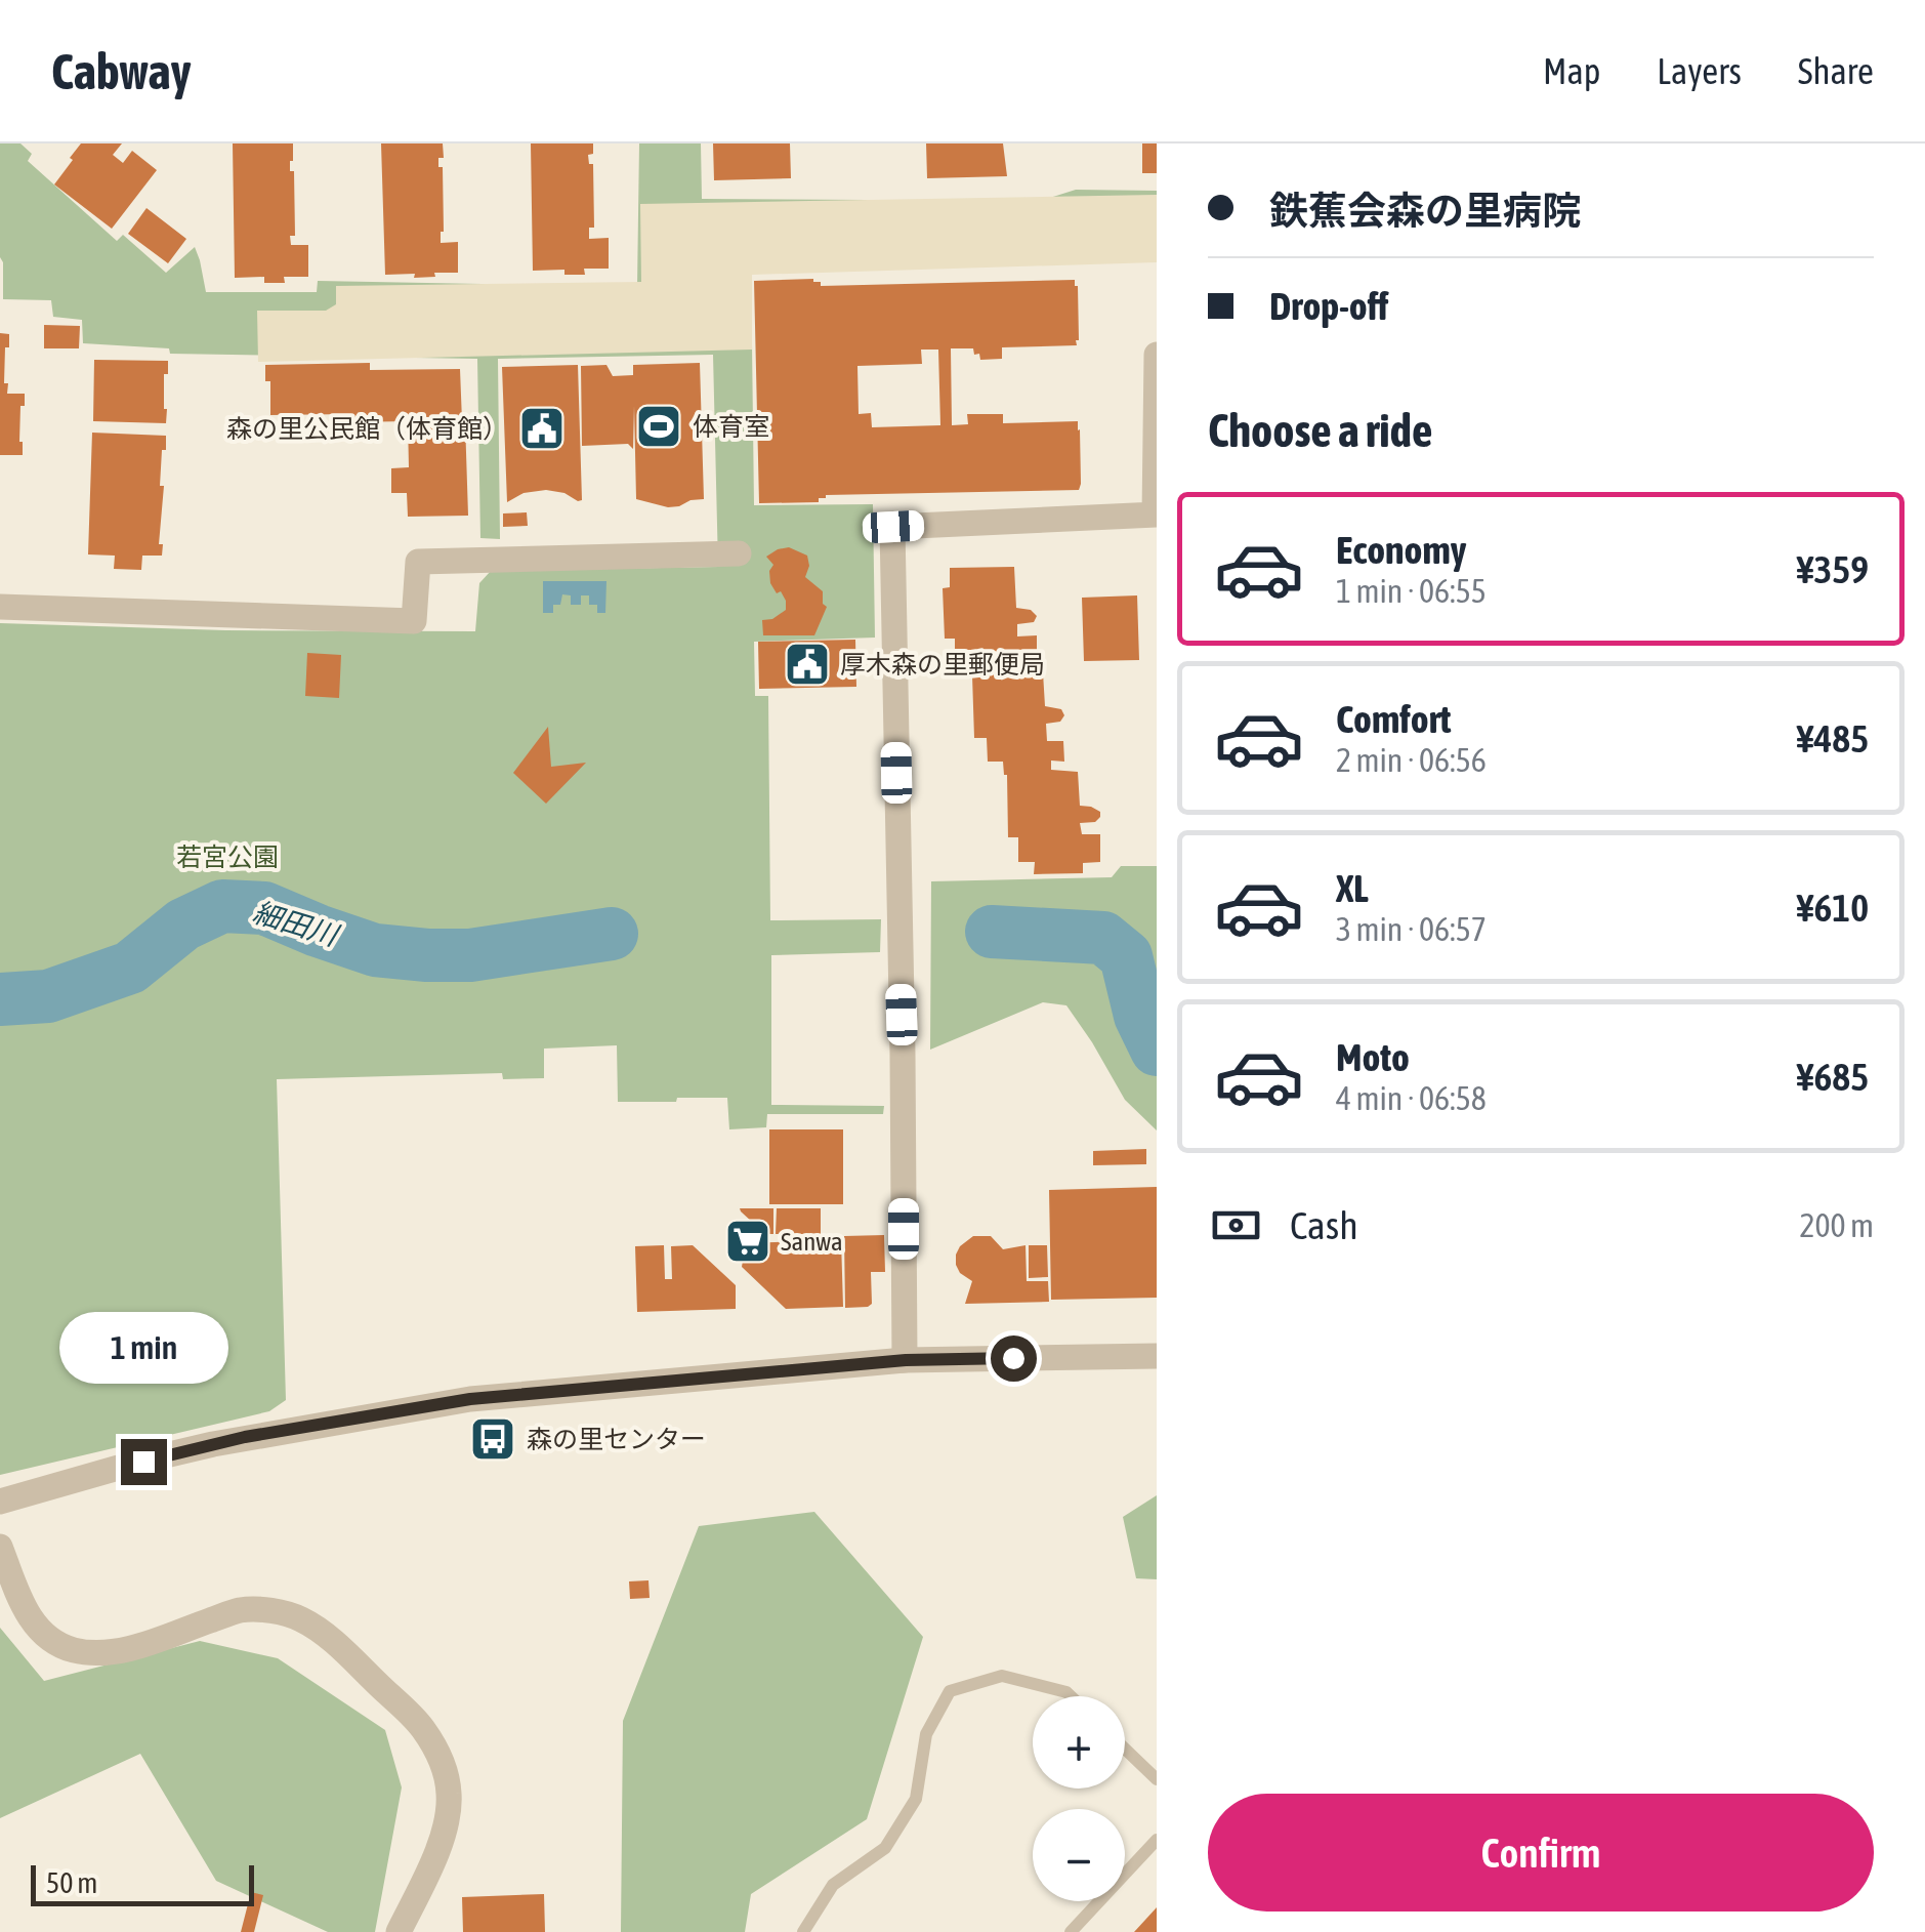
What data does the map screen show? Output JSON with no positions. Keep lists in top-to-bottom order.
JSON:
{
  "water": ["細田川"],
  "parks": ["若宮公園"],
  "places": {
    "sports": ["体育室"],
    "public building": ["森の里公民館（体育館）", "厚木森の里郵便局"],
    "supermarket": ["Sanwa"],
    "bus stop": ["森の里センター"]
  },
  "scale_bar": "50 m",
  "page": {
    "header": "Cabway",
    "nav": ["Map", "Layers", "Share"],
    "banner": ["鉄蕉会森の里病院", "Drop-off"],
    "heading": "Choose a ride",
    "list": [
      {
        "name": "Economy",
        "note": "1 min · 06:55",
        "value": "¥359"
      },
      {
        "name": "Comfort",
        "note": "2 min · 06:56",
        "value": "¥485"
      },
      {
        "name": "XL",
        "note": "3 min · 06:57",
        "value": "¥610"
      },
      {
        "name": "Moto",
        "note": "4 min · 06:58",
        "value": "¥685"
      }
    ],
    "pay": ["Cash", "200 m"],
    "bubble": "1 min",
    "map_buttons": ["+", "−"],
    "buttons": "Confirm",
    "scale": "50 m"
  }
}
